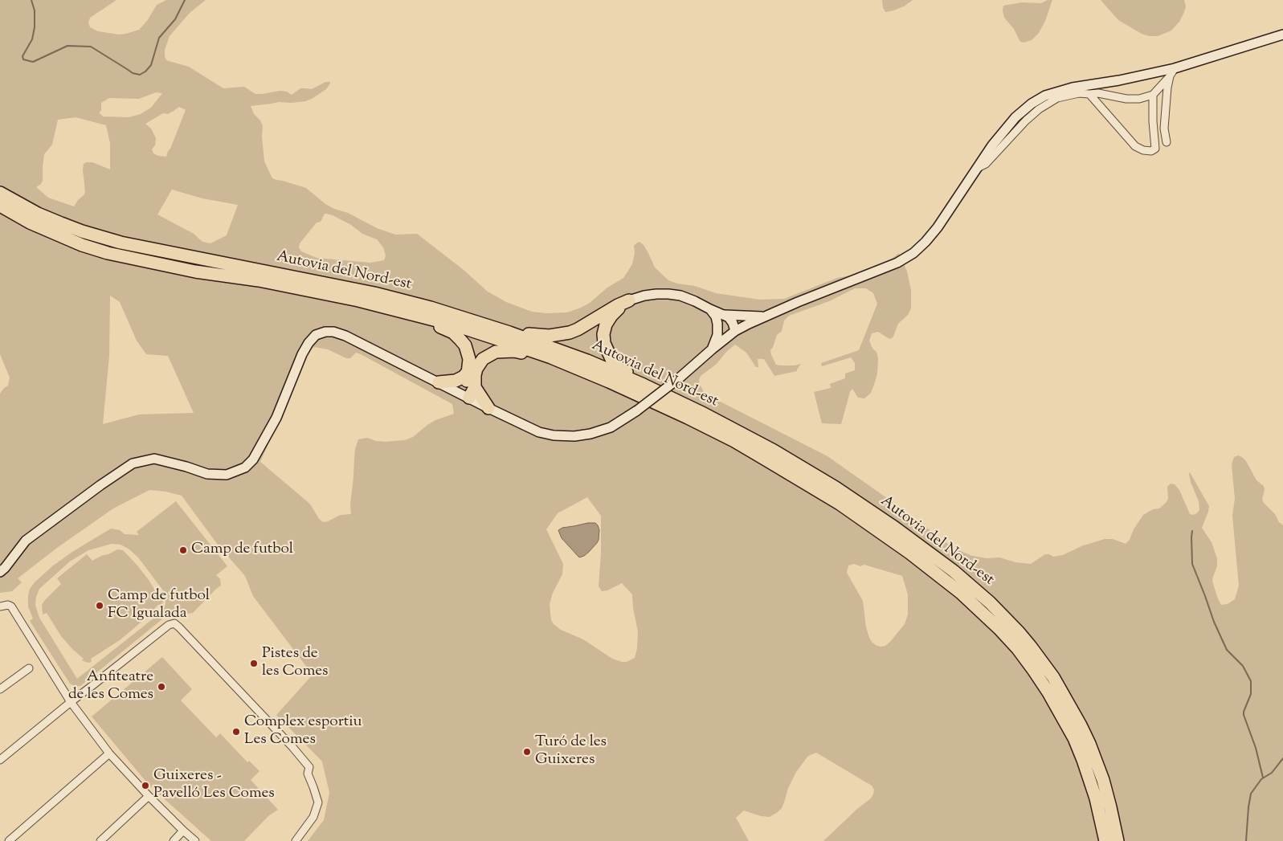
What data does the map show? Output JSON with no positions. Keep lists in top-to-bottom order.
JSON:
{
  "streets": {
    "highway": ["Autovia del Nord-est"]
  },
  "places": [
    "Camp de futbol",
    "Camp de futbol FC Igualada",
    "Pistes de les Comes",
    "Anfiteatre de les Comes",
    "Complex esportiu Les Comes",
    "Turó de les Guixeres",
    "Guixeres - Pavelló Les Comes"
  ]
}
